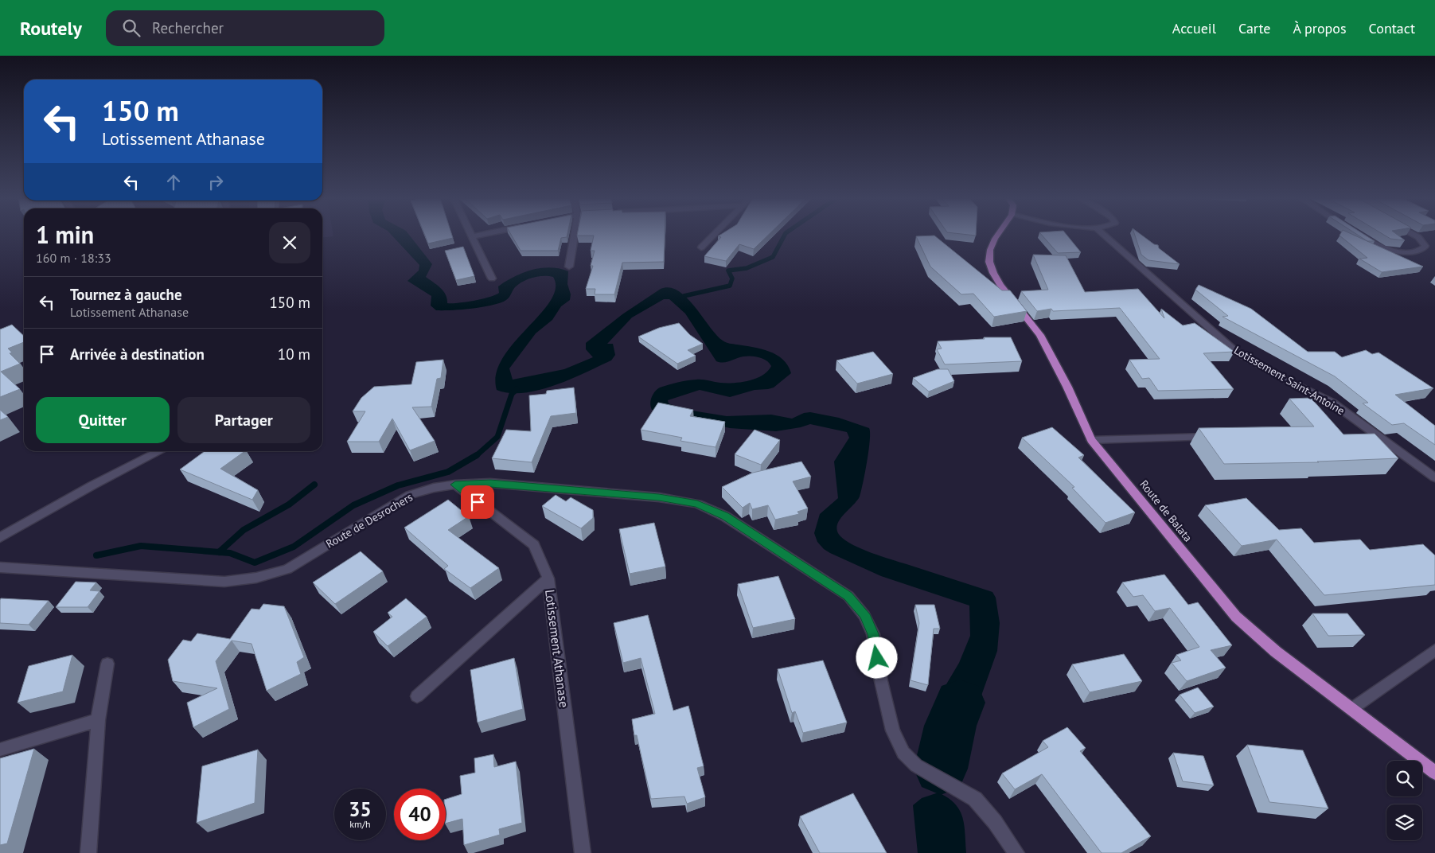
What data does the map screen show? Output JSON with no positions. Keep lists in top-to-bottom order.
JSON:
{
  "streets": {
    "main road": ["Route de Balata"],
    "street": ["Lotissement Saint-Antoine", "Route de Desrochers", "Lotissement Athanase"]
  },
  "crossings": [
    ["Route de Desrochers", "Lotissement Athanase"]
  ],
  "page": {
    "header": "Routely",
    "search": "Rechercher",
    "nav": [
      "Accueil",
      "Carte",
      "À propos",
      "Contact"
    ],
    "turn": ["150 m", "Lotissement Athanase"],
    "heading": ["1 min", "160 m · 18:33"],
    "list": [
      {
        "name": "Tournez à gauche",
        "note": "Lotissement Athanase",
        "value": "150 m"
      },
      {
        "name": "Arrivée à destination",
        "value": "10 m"
      }
    ],
    "buttons": ["Quitter", "Partager"],
    "speed": "35 km/h",
    "limit": "40"
  }
}
